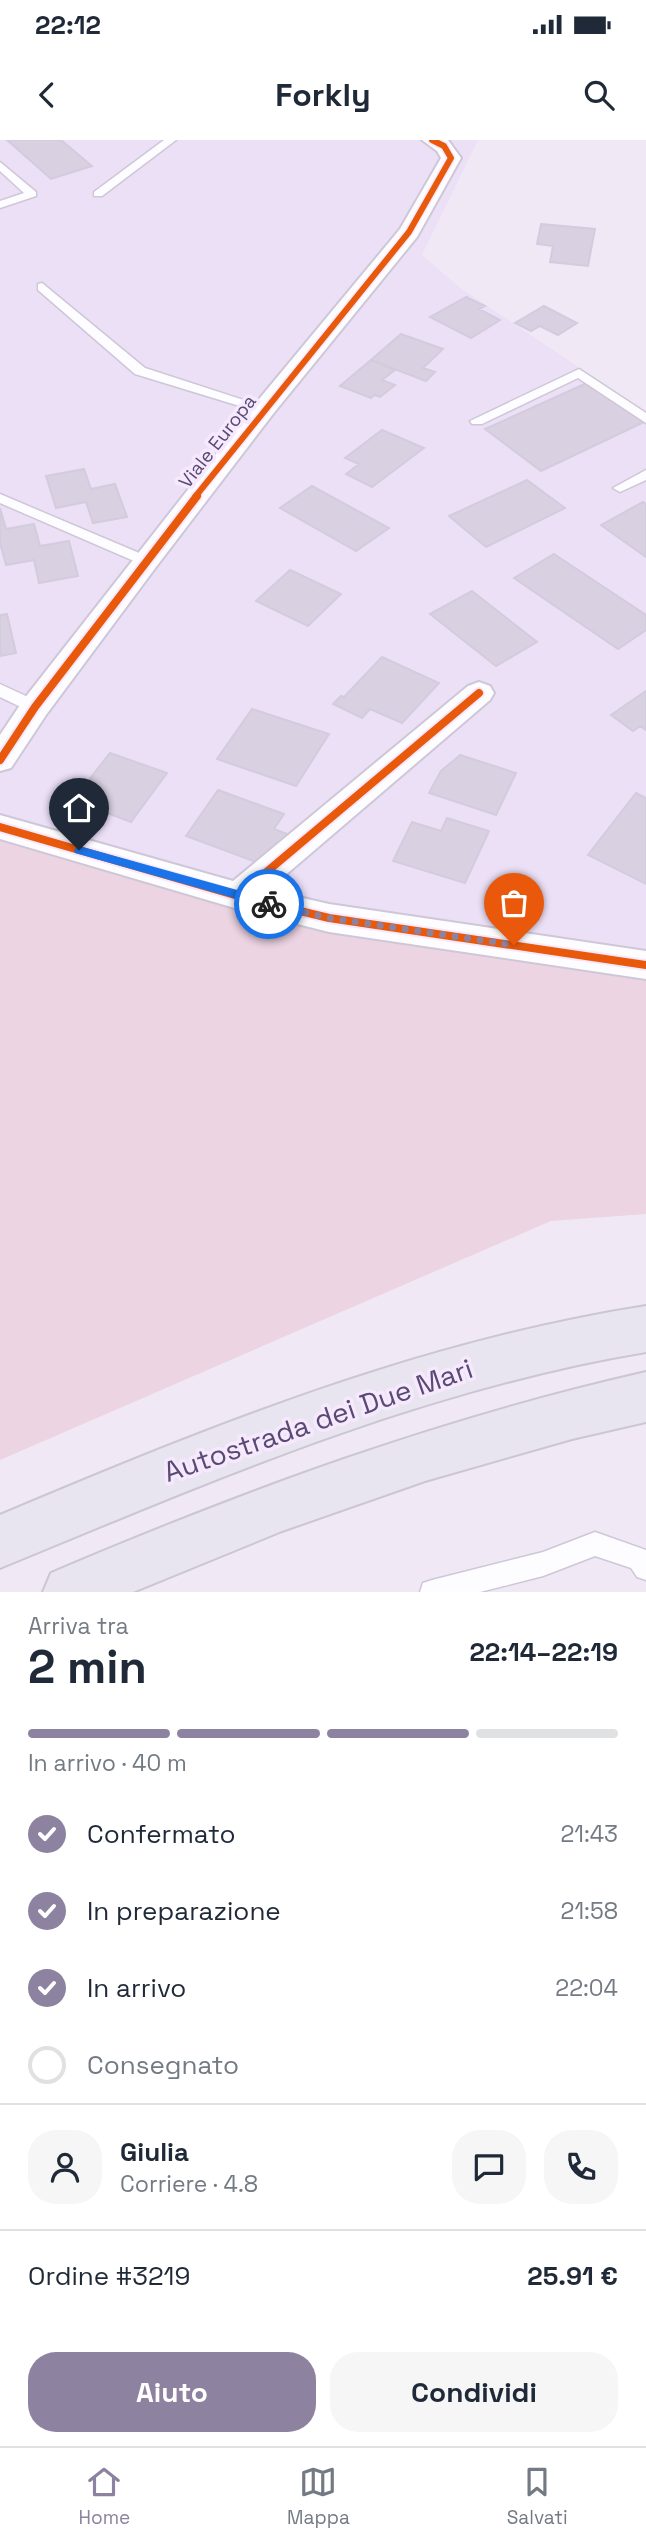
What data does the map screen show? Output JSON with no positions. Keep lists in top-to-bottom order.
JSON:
{
  "streets": {
    "highway": ["Autostrada dei Due Mari"],
    "street": ["Viale Europa"]
  },
  "page": {
    "status": "22:12",
    "header": "Forkly",
    "heading": ["2 min", "Arriva tra", "22:14–22:19"],
    "panel": [
      "Giulia",
      "Corriere · 4.8",
      "Ordine #3219",
      "25.91 €"
    ],
    "bar": "In arrivo · 40 m",
    "list": [
      ["Confermato", "21:43"],
      ["In preparazione", "21:58"],
      ["In arrivo", "22:04"],
      "Consegnato"
    ],
    "buttons": ["Aiuto", "Condividi"],
    "tabs": ["Home", "Mappa", "Salvati"]
  }
}
